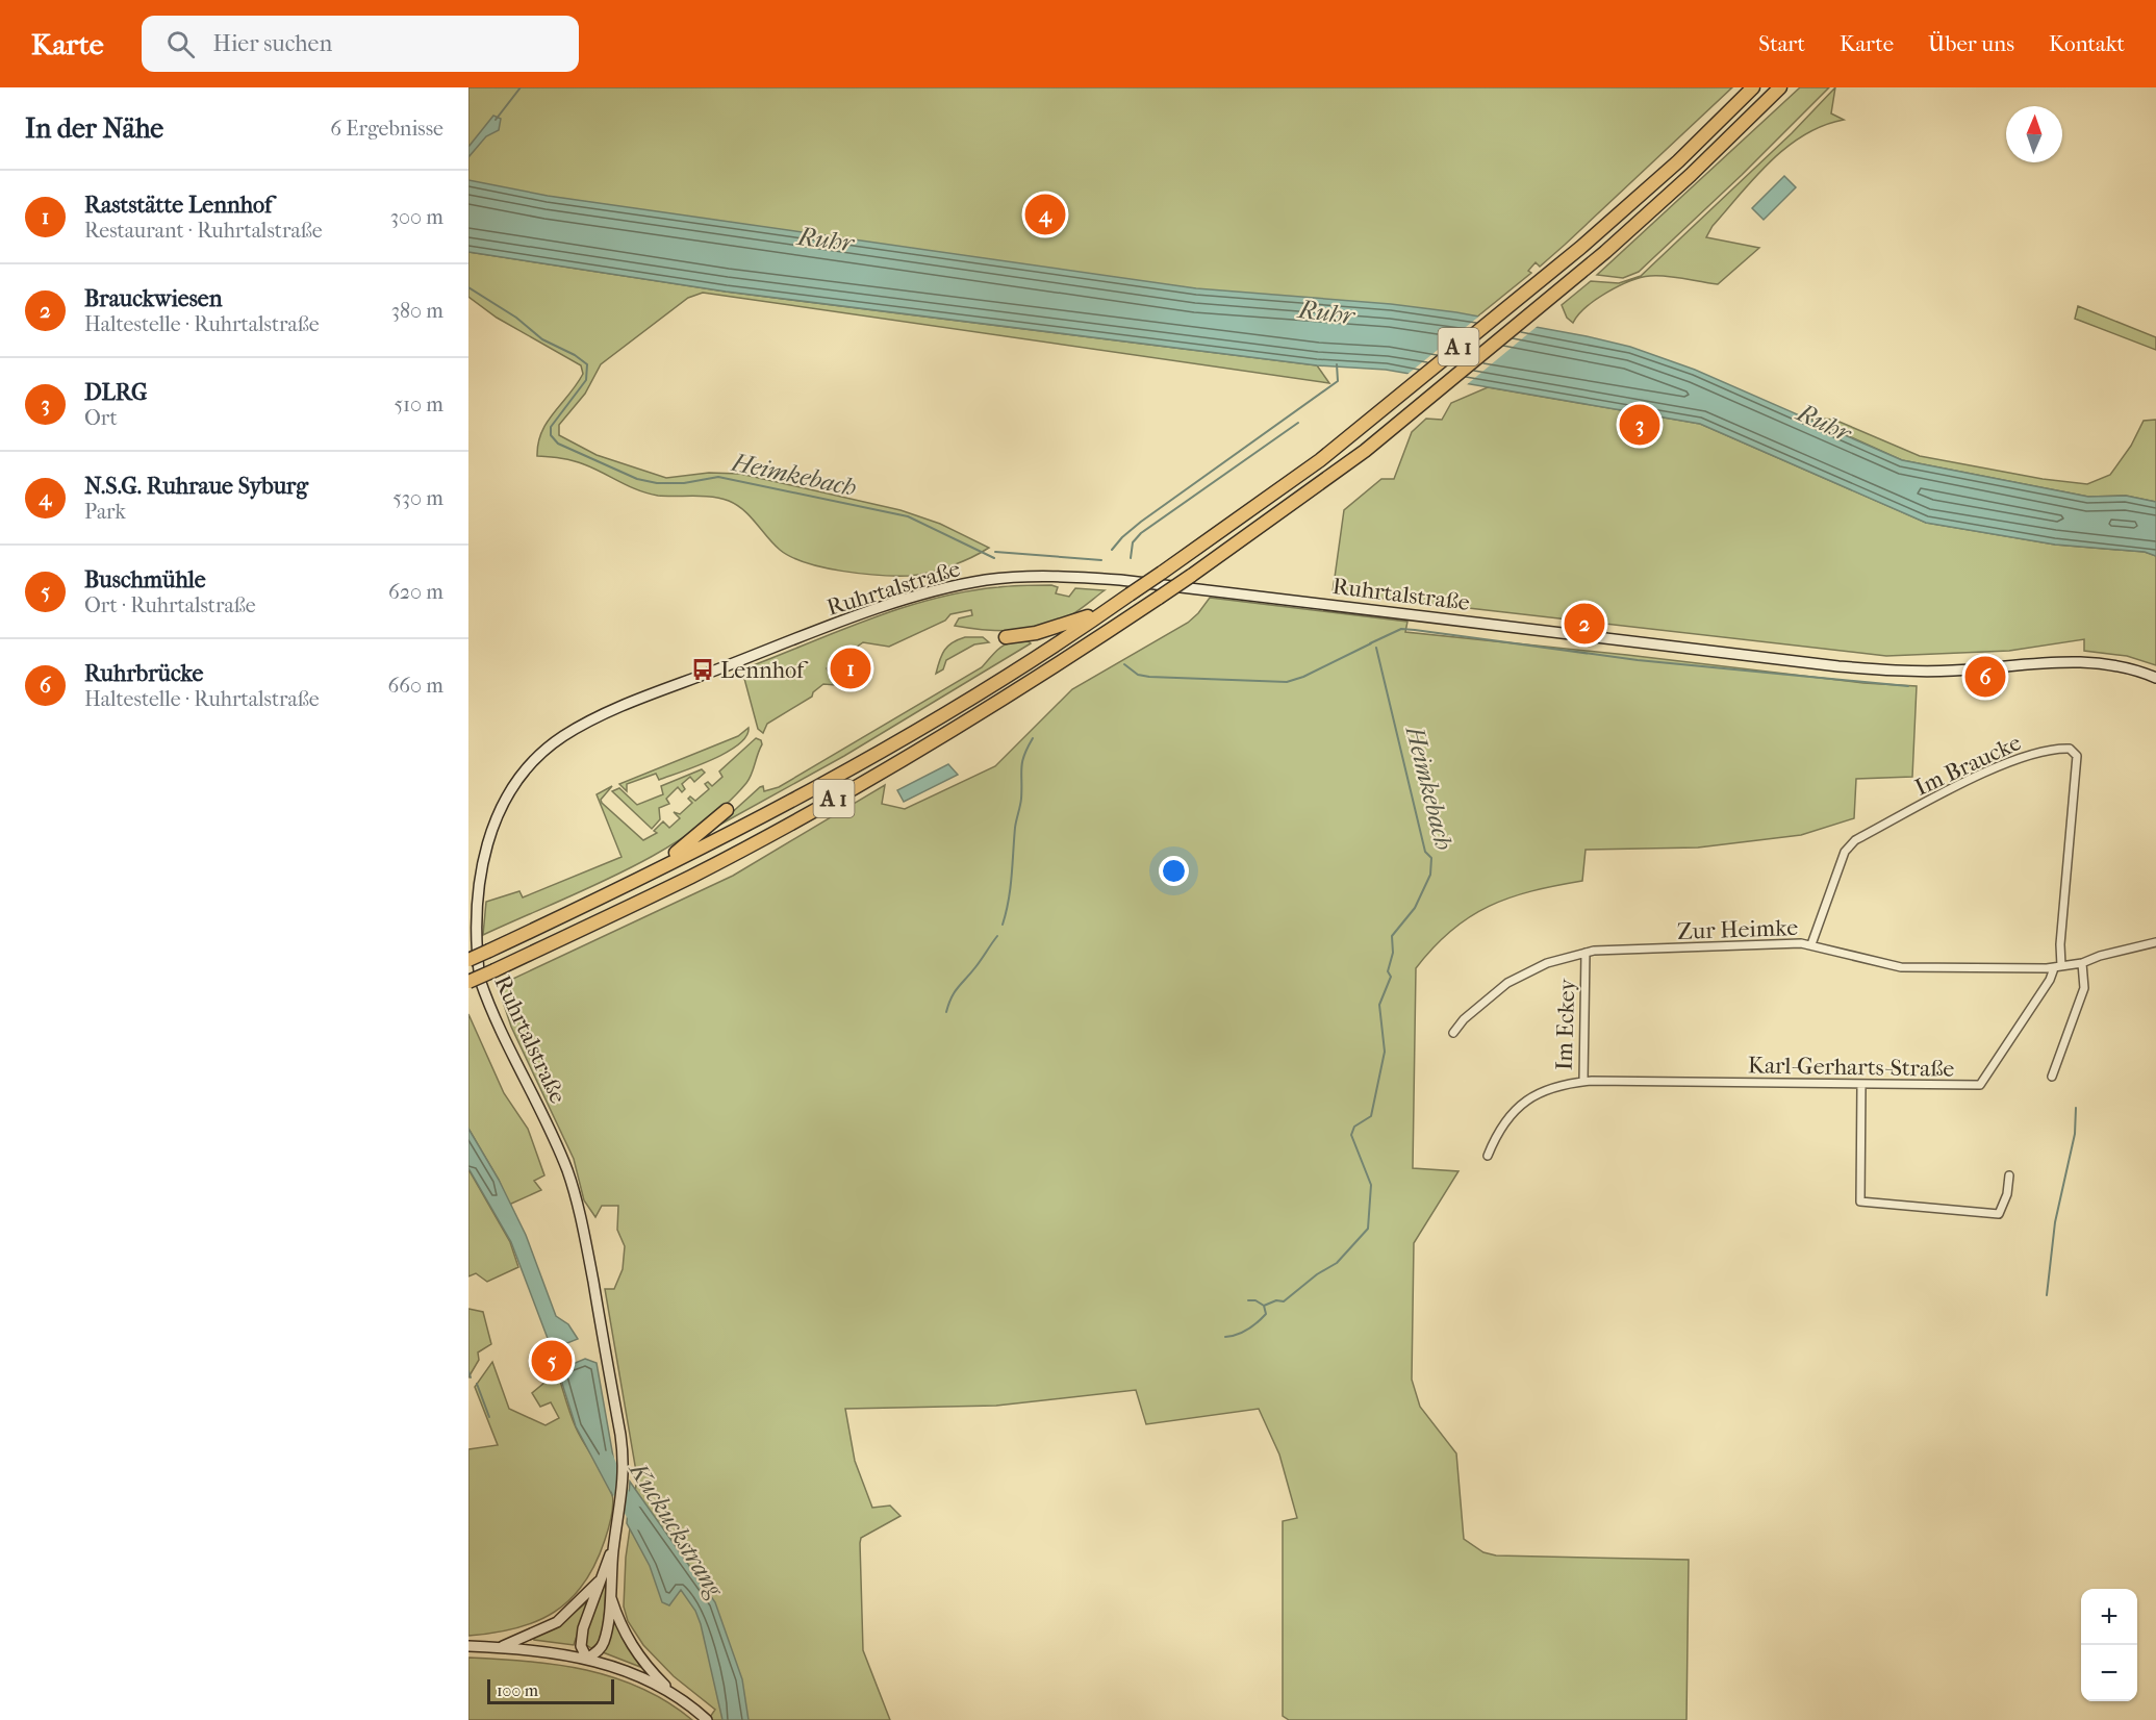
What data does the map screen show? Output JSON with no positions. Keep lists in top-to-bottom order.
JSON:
{
  "streets": {
    "highway": ["A 1"],
    "main road": ["Ruhrtalstraße"],
    "street": [
      "Im Braucke",
      "Zur Heimke",
      "Im Eckey",
      "Karl-Gerharts-Straße"
    ]
  },
  "crossings": [
    ["Im Braucke", "Zur Heimke"],
    ["Im Braucke", "Karl-Gerharts-Straße"],
    ["Zur Heimke", "Im Eckey"],
    ["Zur Heimke", "Karl-Gerharts-Straße"],
    ["Im Eckey", "Karl-Gerharts-Straße"]
  ],
  "water": ["Ruhr", "Heimkebach", "Kuckuckstrang"],
  "places": {
    "bus stop": ["Lennhof"]
  },
  "scale_bar": "100 m",
  "north": "top",
  "page": {
    "header": "Karte",
    "search": "Hier suchen",
    "nav": [
      "Start",
      "Karte",
      "Über uns",
      "Kontakt"
    ],
    "heading": ["In der Nähe", "6 Ergebnisse"],
    "list": [
      {
        "mark": "1",
        "name": "Raststätte Lennhof",
        "note": "Restaurant · Ruhrtalstraße",
        "value": "300 m"
      },
      {
        "mark": "2",
        "name": "Brauckwiesen",
        "note": "Haltestelle · Ruhrtalstraße",
        "value": "380 m"
      },
      {
        "mark": "3",
        "name": "DLRG",
        "note": "Ort",
        "value": "510 m"
      },
      {
        "mark": "4",
        "name": "N.S.G. Ruhraue Syburg",
        "note": "Park",
        "value": "530 m"
      },
      {
        "mark": "5",
        "name": "Buschmühle",
        "note": "Ort · Ruhrtalstraße",
        "value": "620 m"
      },
      {
        "mark": "6",
        "name": "Ruhrbrücke",
        "note": "Haltestelle · Ruhrtalstraße",
        "value": "660 m"
      }
    ],
    "pins": [
      "4",
      "3",
      "2",
      "1",
      "6",
      "5"
    ],
    "map_buttons": ["+", "−"],
    "scale": "100 m"
  }
}
